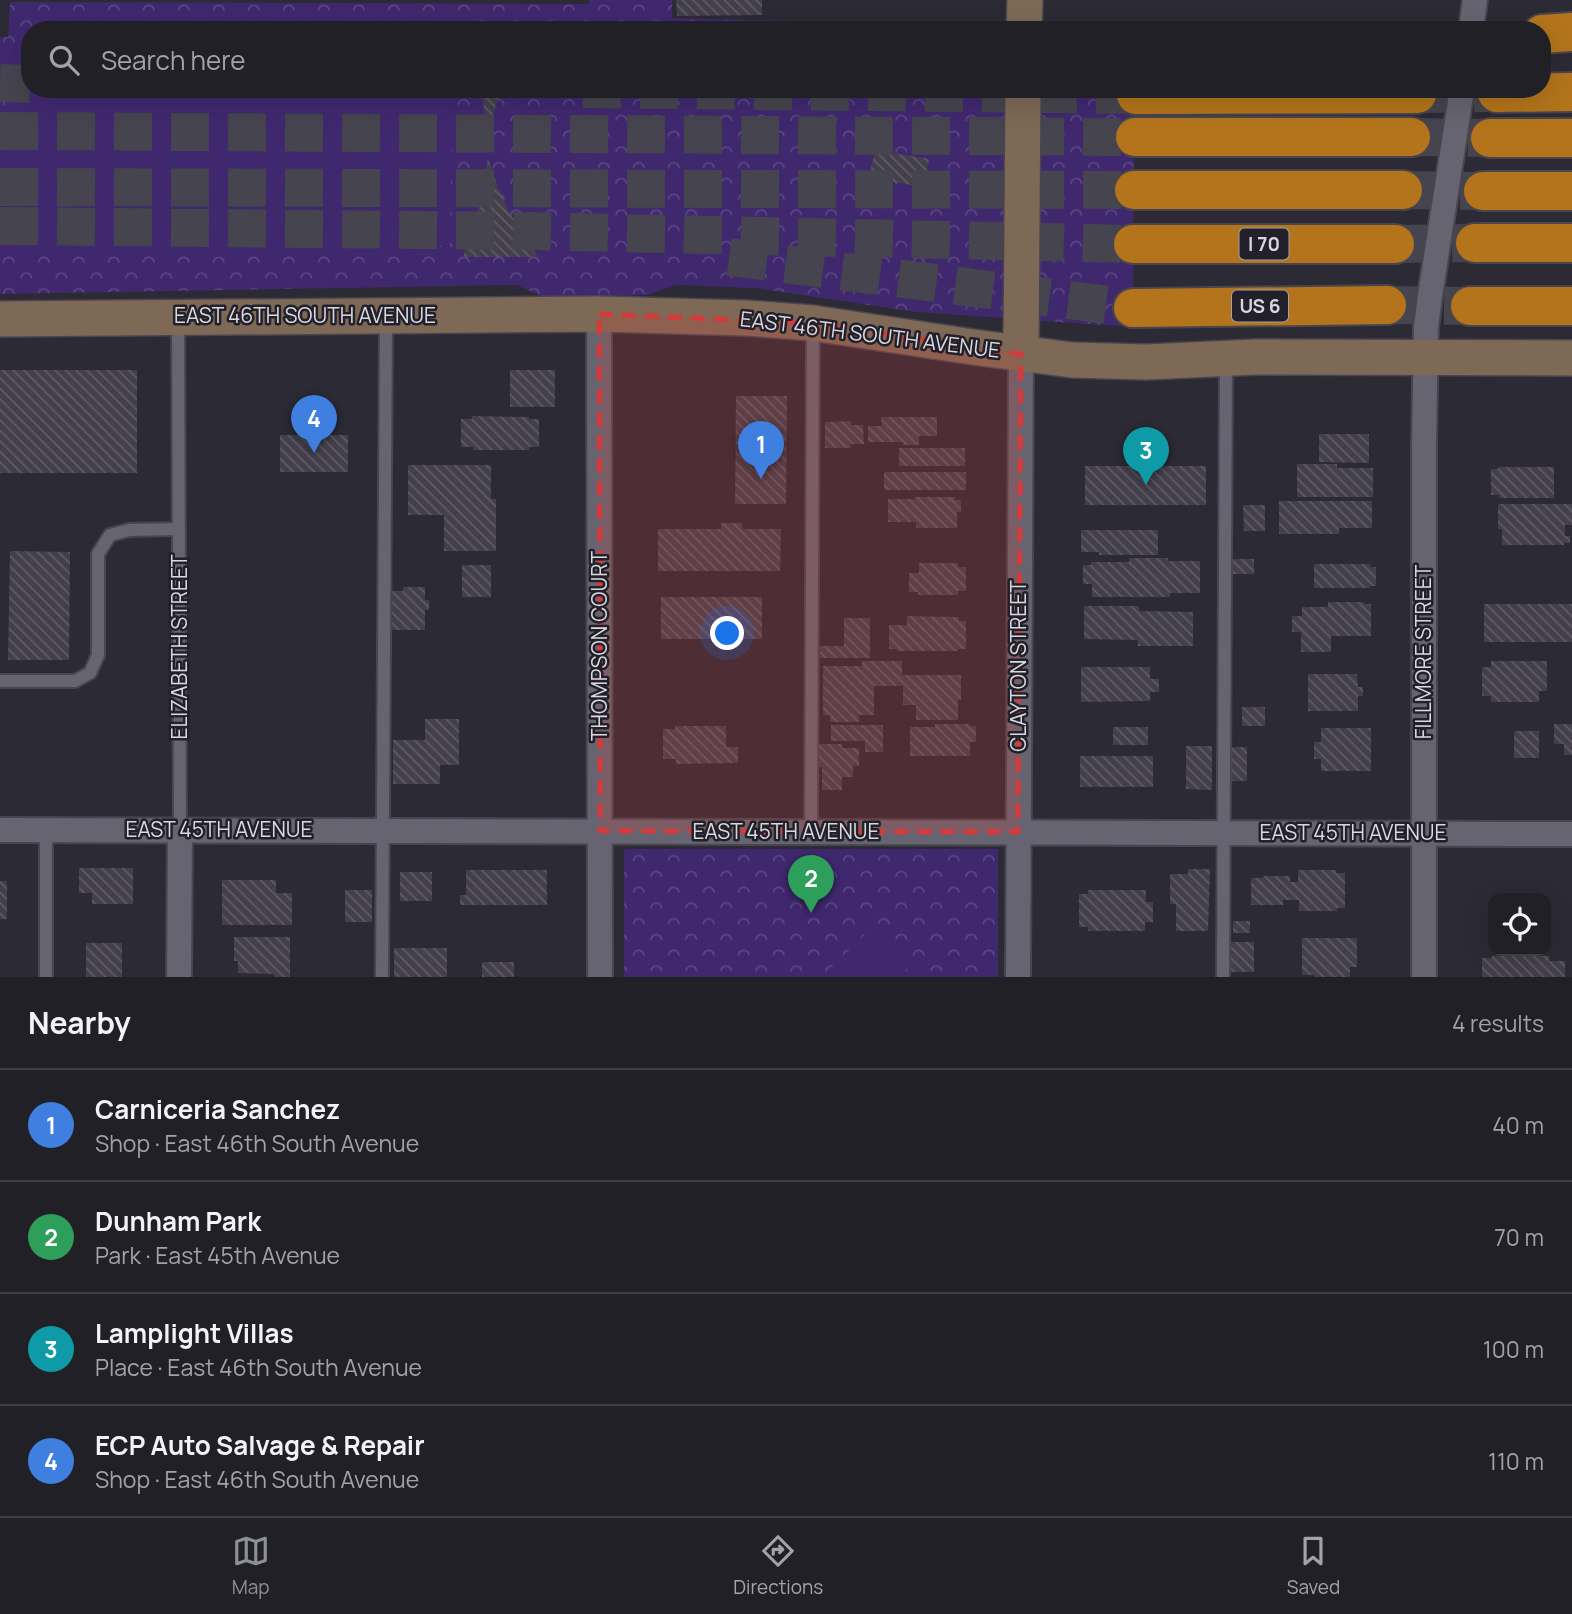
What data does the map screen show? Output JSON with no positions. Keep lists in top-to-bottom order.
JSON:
{
  "streets": {
    "highway": ["I 70", "US 6"],
    "main road": ["EAST 46TH SOUTH AVENUE"],
    "street": [
      "THOMPSON COURT",
      "ELIZABETH STREET",
      "FILLMORE STREET",
      "CLAYTON STREET",
      "EAST 45TH AVENUE"
    ]
  },
  "crossings": [
    ["EAST 46TH SOUTH AVENUE", "THOMPSON COURT"],
    ["EAST 46TH SOUTH AVENUE", "ELIZABETH STREET"],
    ["EAST 46TH SOUTH AVENUE", "FILLMORE STREET"],
    ["EAST 46TH SOUTH AVENUE", "CLAYTON STREET"],
    ["THOMPSON COURT", "EAST 45TH AVENUE"],
    ["ELIZABETH STREET", "EAST 45TH AVENUE"],
    ["FILLMORE STREET", "EAST 45TH AVENUE"],
    ["CLAYTON STREET", "EAST 45TH AVENUE"]
  ],
  "page": {
    "search": "Search here",
    "pins": [
      "4",
      "1",
      "3",
      "2"
    ],
    "heading": ["Nearby", "4 results"],
    "list": [
      {
        "mark": "1",
        "name": "Carniceria Sanchez",
        "note": "Shop · East 46th South Avenue",
        "value": "40 m"
      },
      {
        "mark": "2",
        "name": "Dunham Park",
        "note": "Park · East 45th Avenue",
        "value": "70 m"
      },
      {
        "mark": "3",
        "name": "Lamplight Villas",
        "note": "Place · East 46th South Avenue",
        "value": "100 m"
      },
      {
        "mark": "4",
        "name": "ECP Auto Salvage & Repair",
        "note": "Shop · East 46th South Avenue",
        "value": "110 m"
      }
    ],
    "nav": ["Map", "Directions", "Saved"]
  }
}
